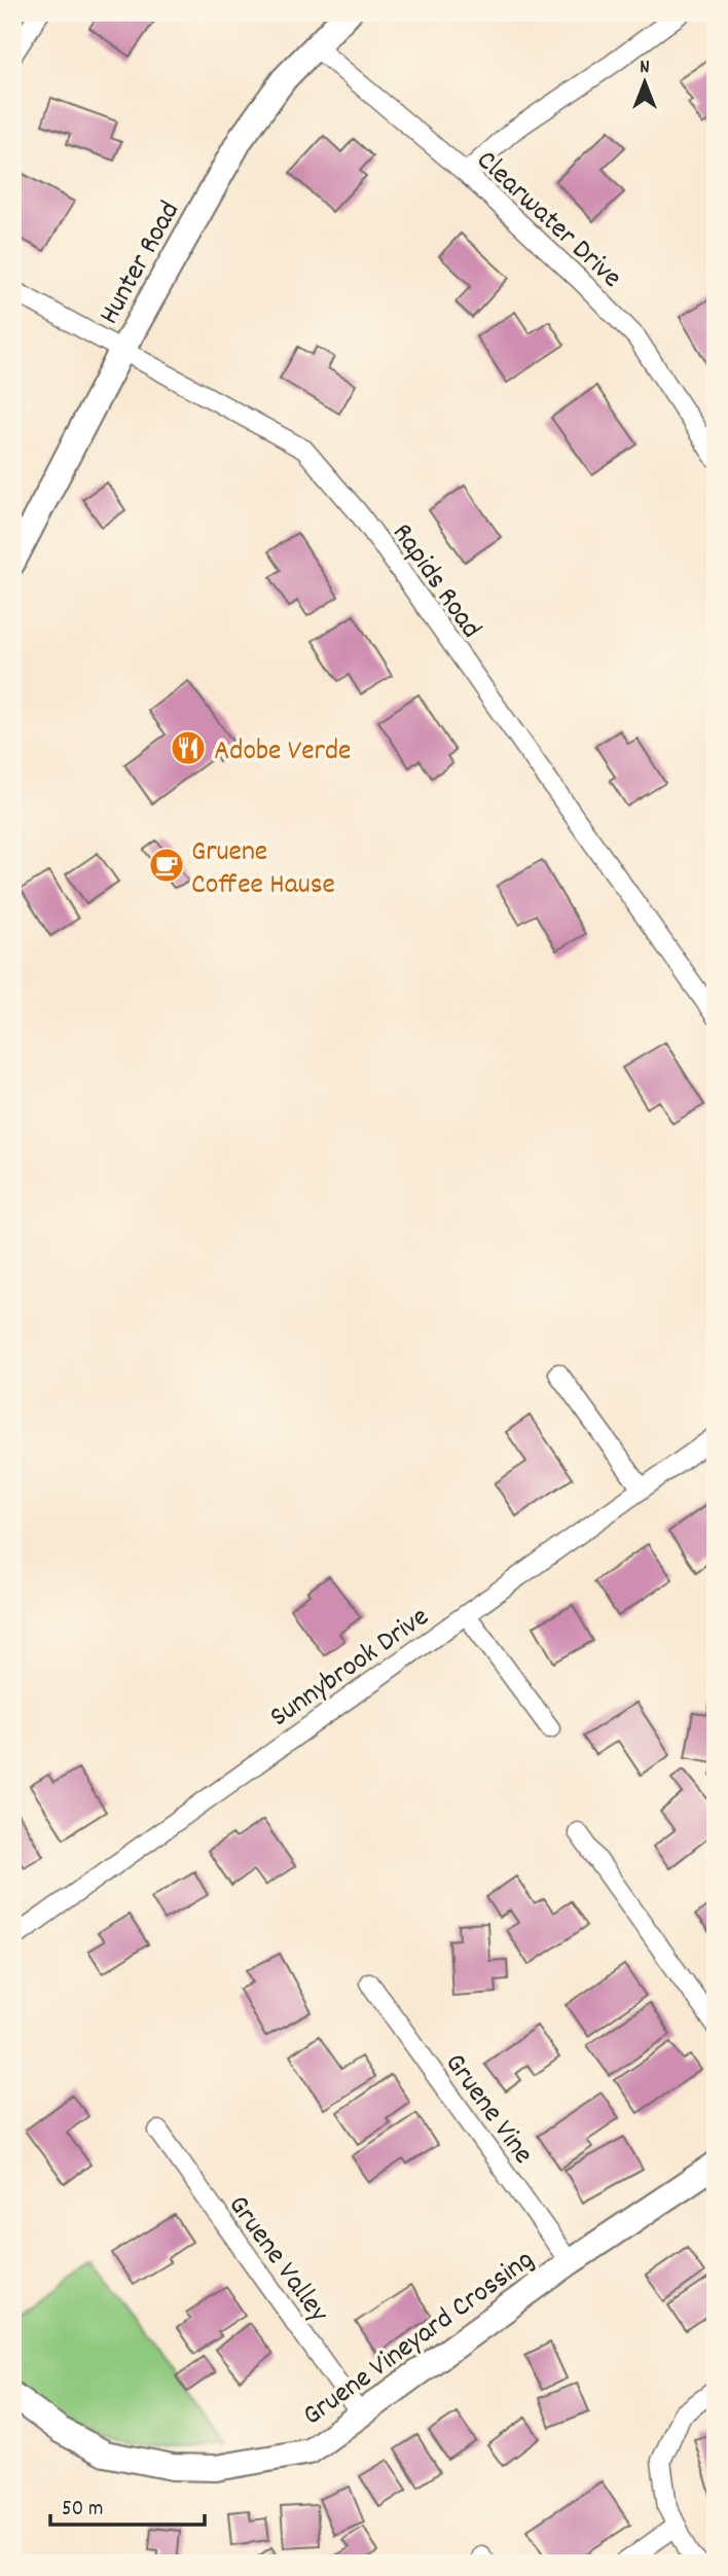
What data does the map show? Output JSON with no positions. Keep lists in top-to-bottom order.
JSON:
{
  "streets": {
    "street": [
      "Clearwater Drive",
      "Hunter Road",
      "Rapids Road",
      "Sunnybrook Drive",
      "Gruene Vine",
      "Gruene Valley",
      "Gruene Vineyard Crossing"
    ]
  },
  "crossings": [
    ["Clearwater Drive", "Hunter Road"],
    ["Hunter Road", "Rapids Road"],
    ["Gruene Vine", "Gruene Vineyard Crossing"],
    ["Gruene Valley", "Gruene Vineyard Crossing"]
  ],
  "places": {
    "restaurant": ["Adobe Verde"],
    "cafe": ["Gruene Coffee Hause"]
  },
  "scale_bar": "50 m",
  "north": "top"
}
